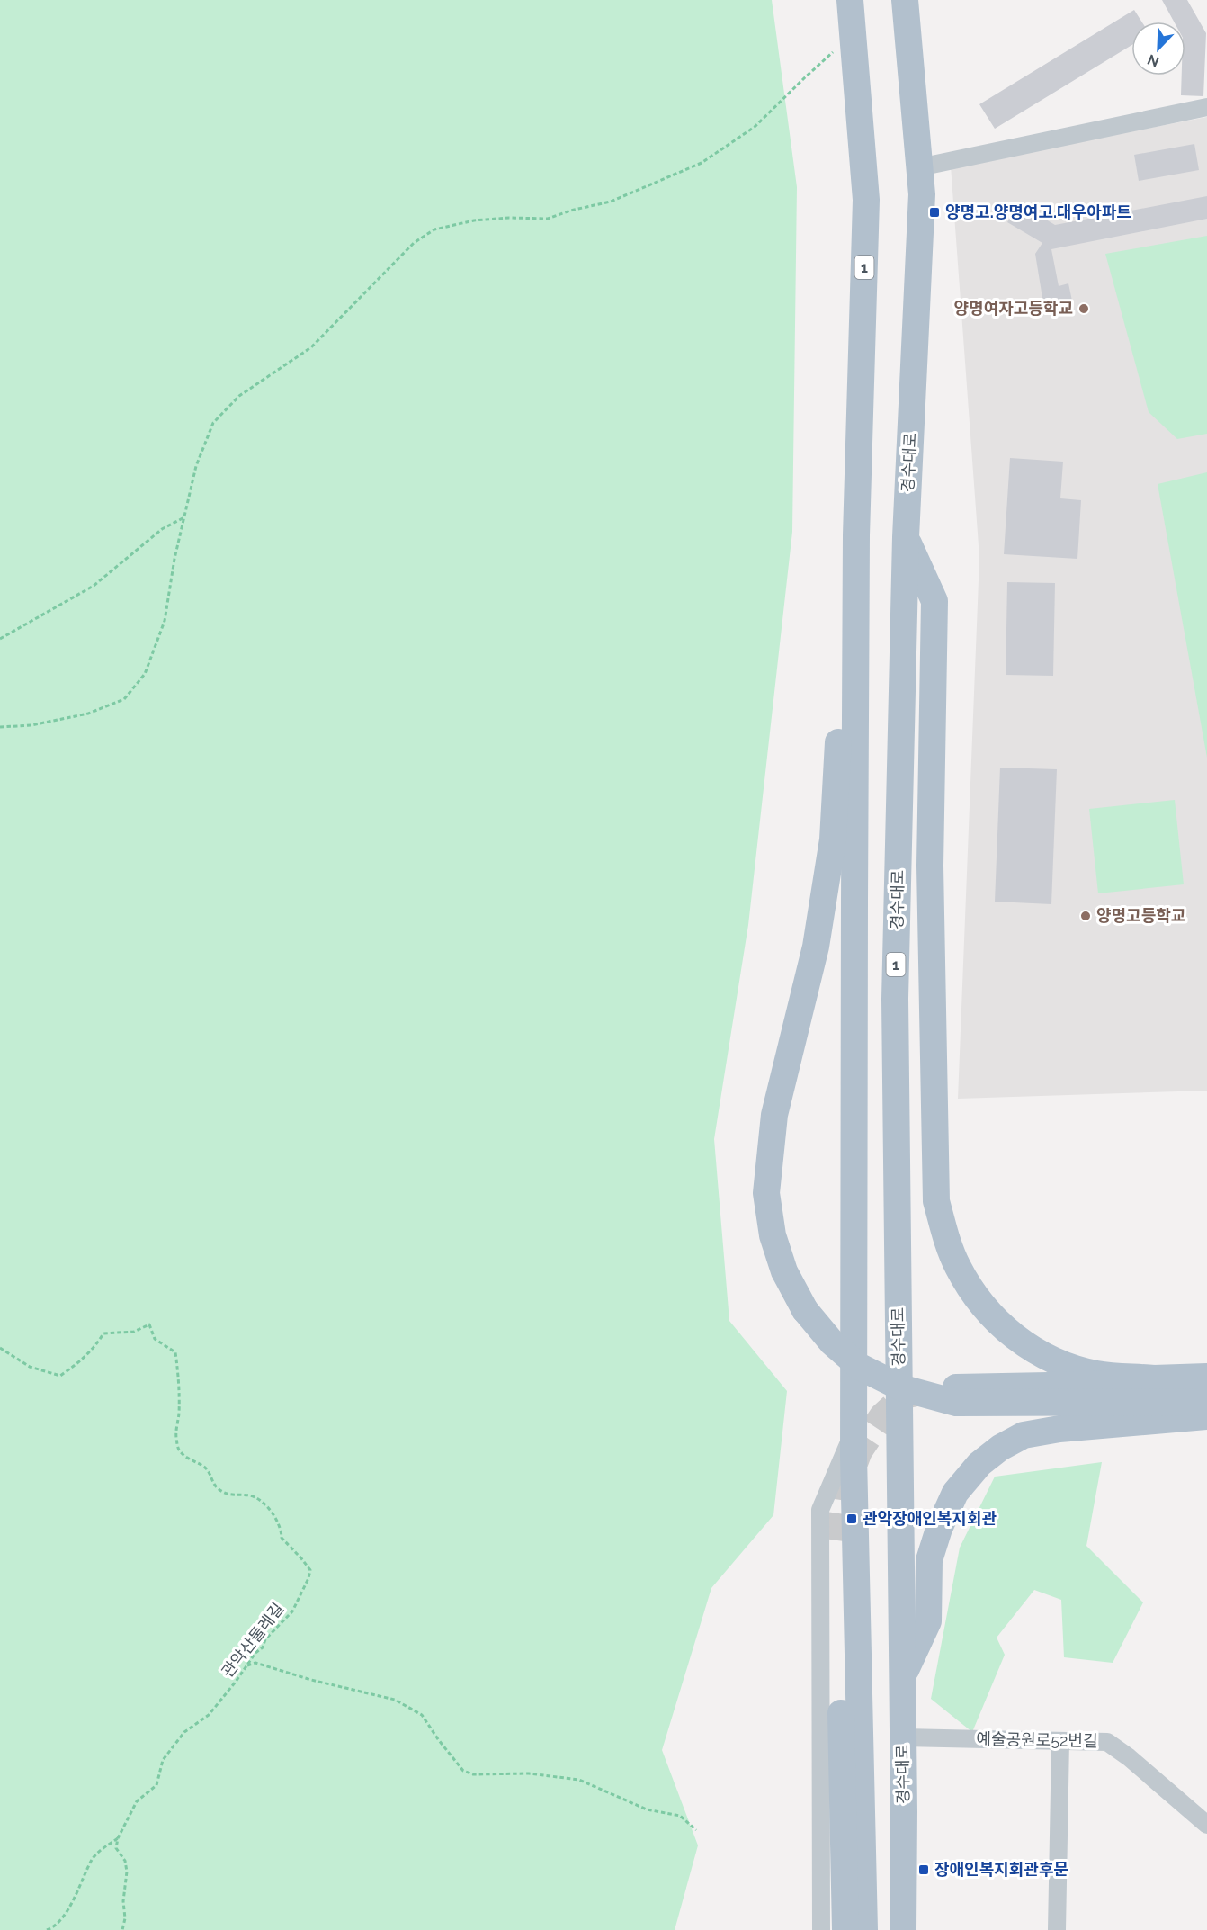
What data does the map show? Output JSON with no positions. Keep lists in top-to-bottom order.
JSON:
{
  "streets": {
    "main road": ["1", "경수대로"],
    "street": ["예술공원로52번길"],
    "path": ["관악산둘레길"]
  },
  "crossings": [
    ["경수대로", "예술공원로52번길"]
  ],
  "places": {
    "transit": ["양명고.양명여고.대우아파트", "관악장애인복지회관", "장애인복지회관후문"],
    "other": ["양명여자고등학교", "양명고등학교"]
  },
  "north": "bottom left"
}
